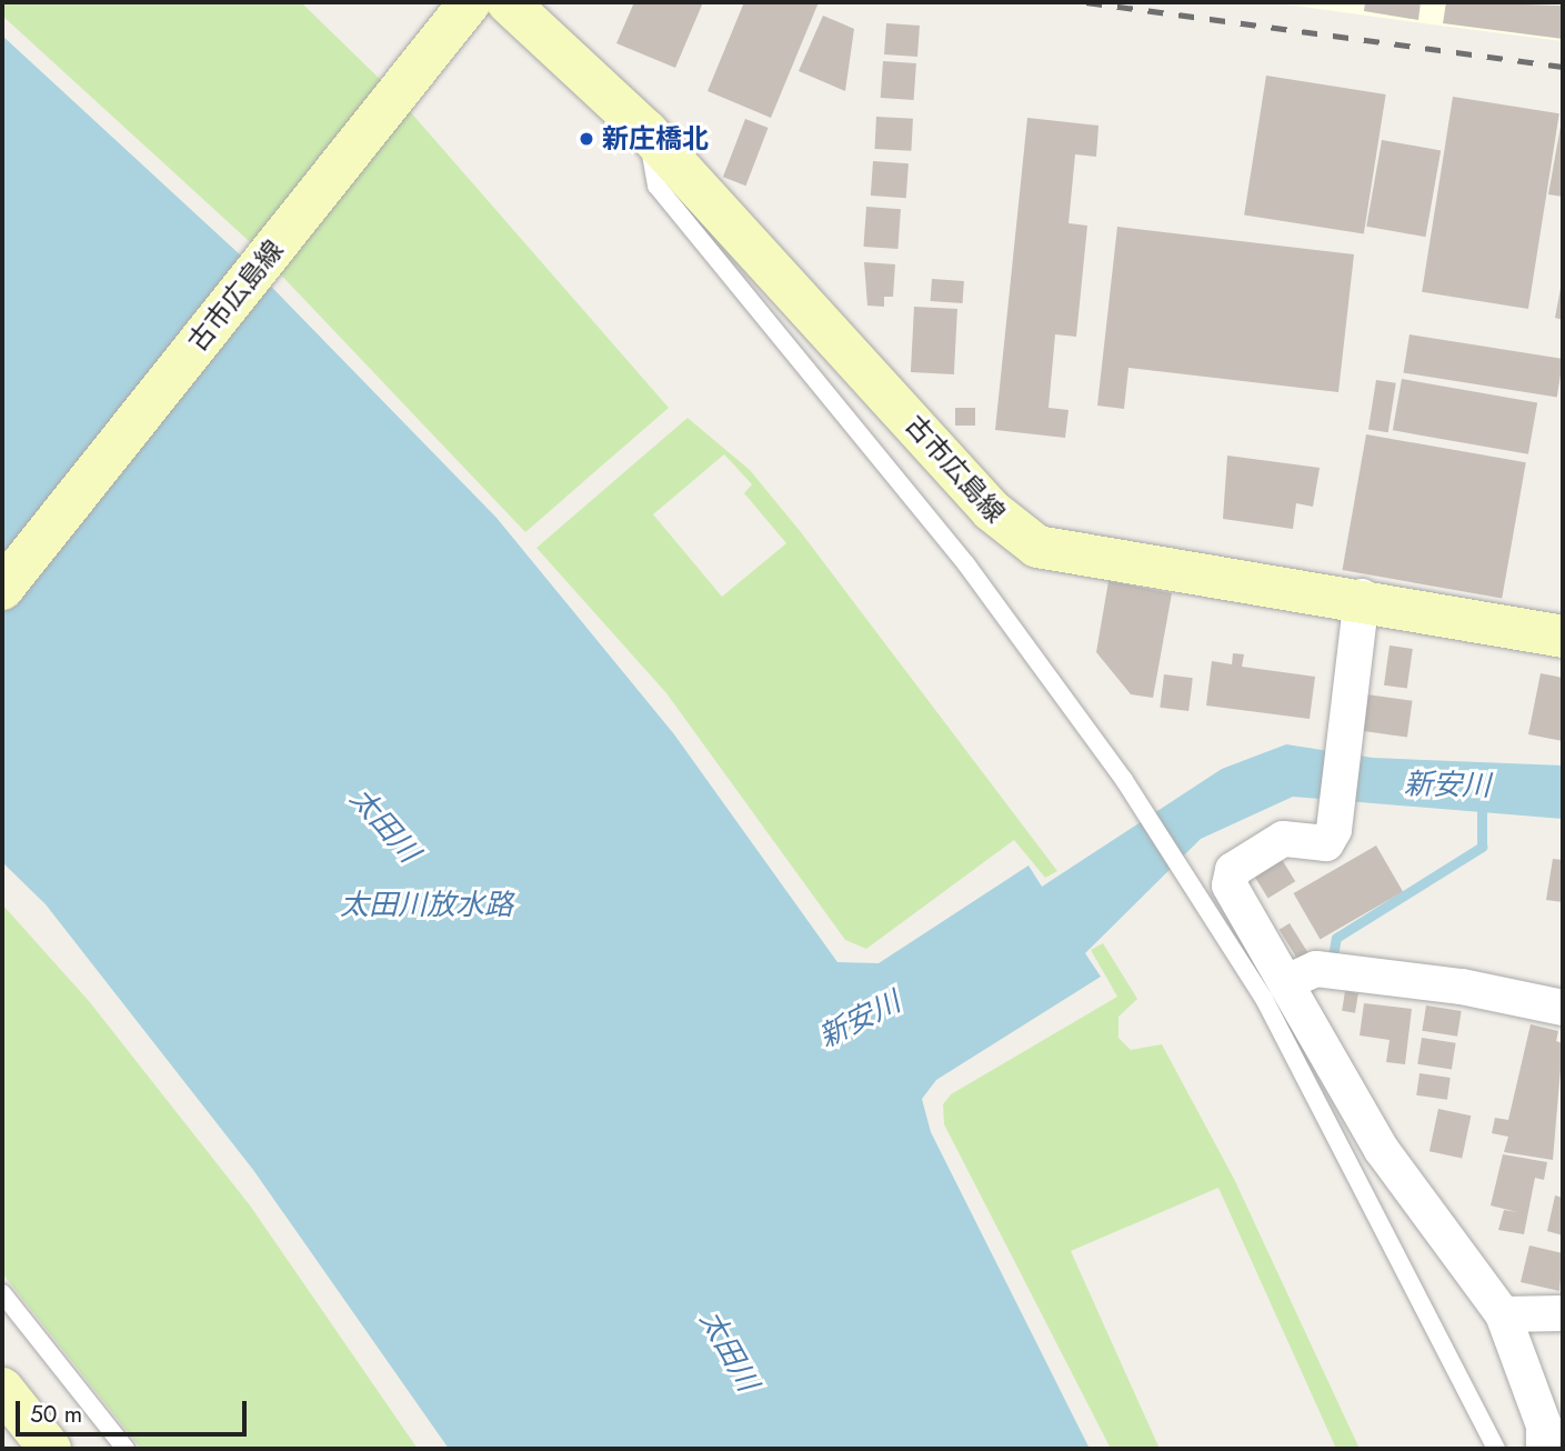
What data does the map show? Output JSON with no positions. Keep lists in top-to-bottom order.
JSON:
{
  "streets": {
    "main road": ["古市広島線"]
  },
  "water": ["新安川", "太田川", "太田川放水路"],
  "places": ["新庄橋北"],
  "scale_bar": "50 m"
}
